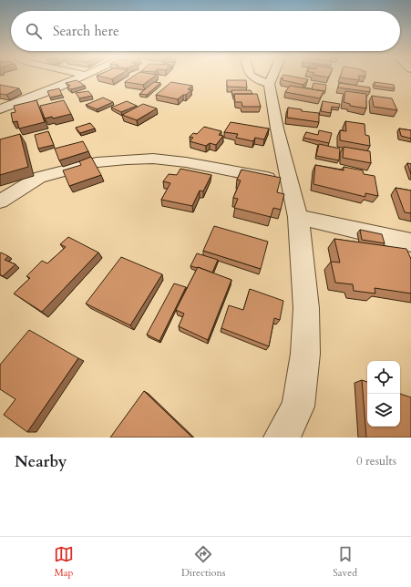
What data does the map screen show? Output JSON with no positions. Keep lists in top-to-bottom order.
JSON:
{
  "page": {
    "search": "Search here",
    "heading": ["Nearby", "0 results"],
    "nav": ["Map", "Directions", "Saved"]
  }
}
